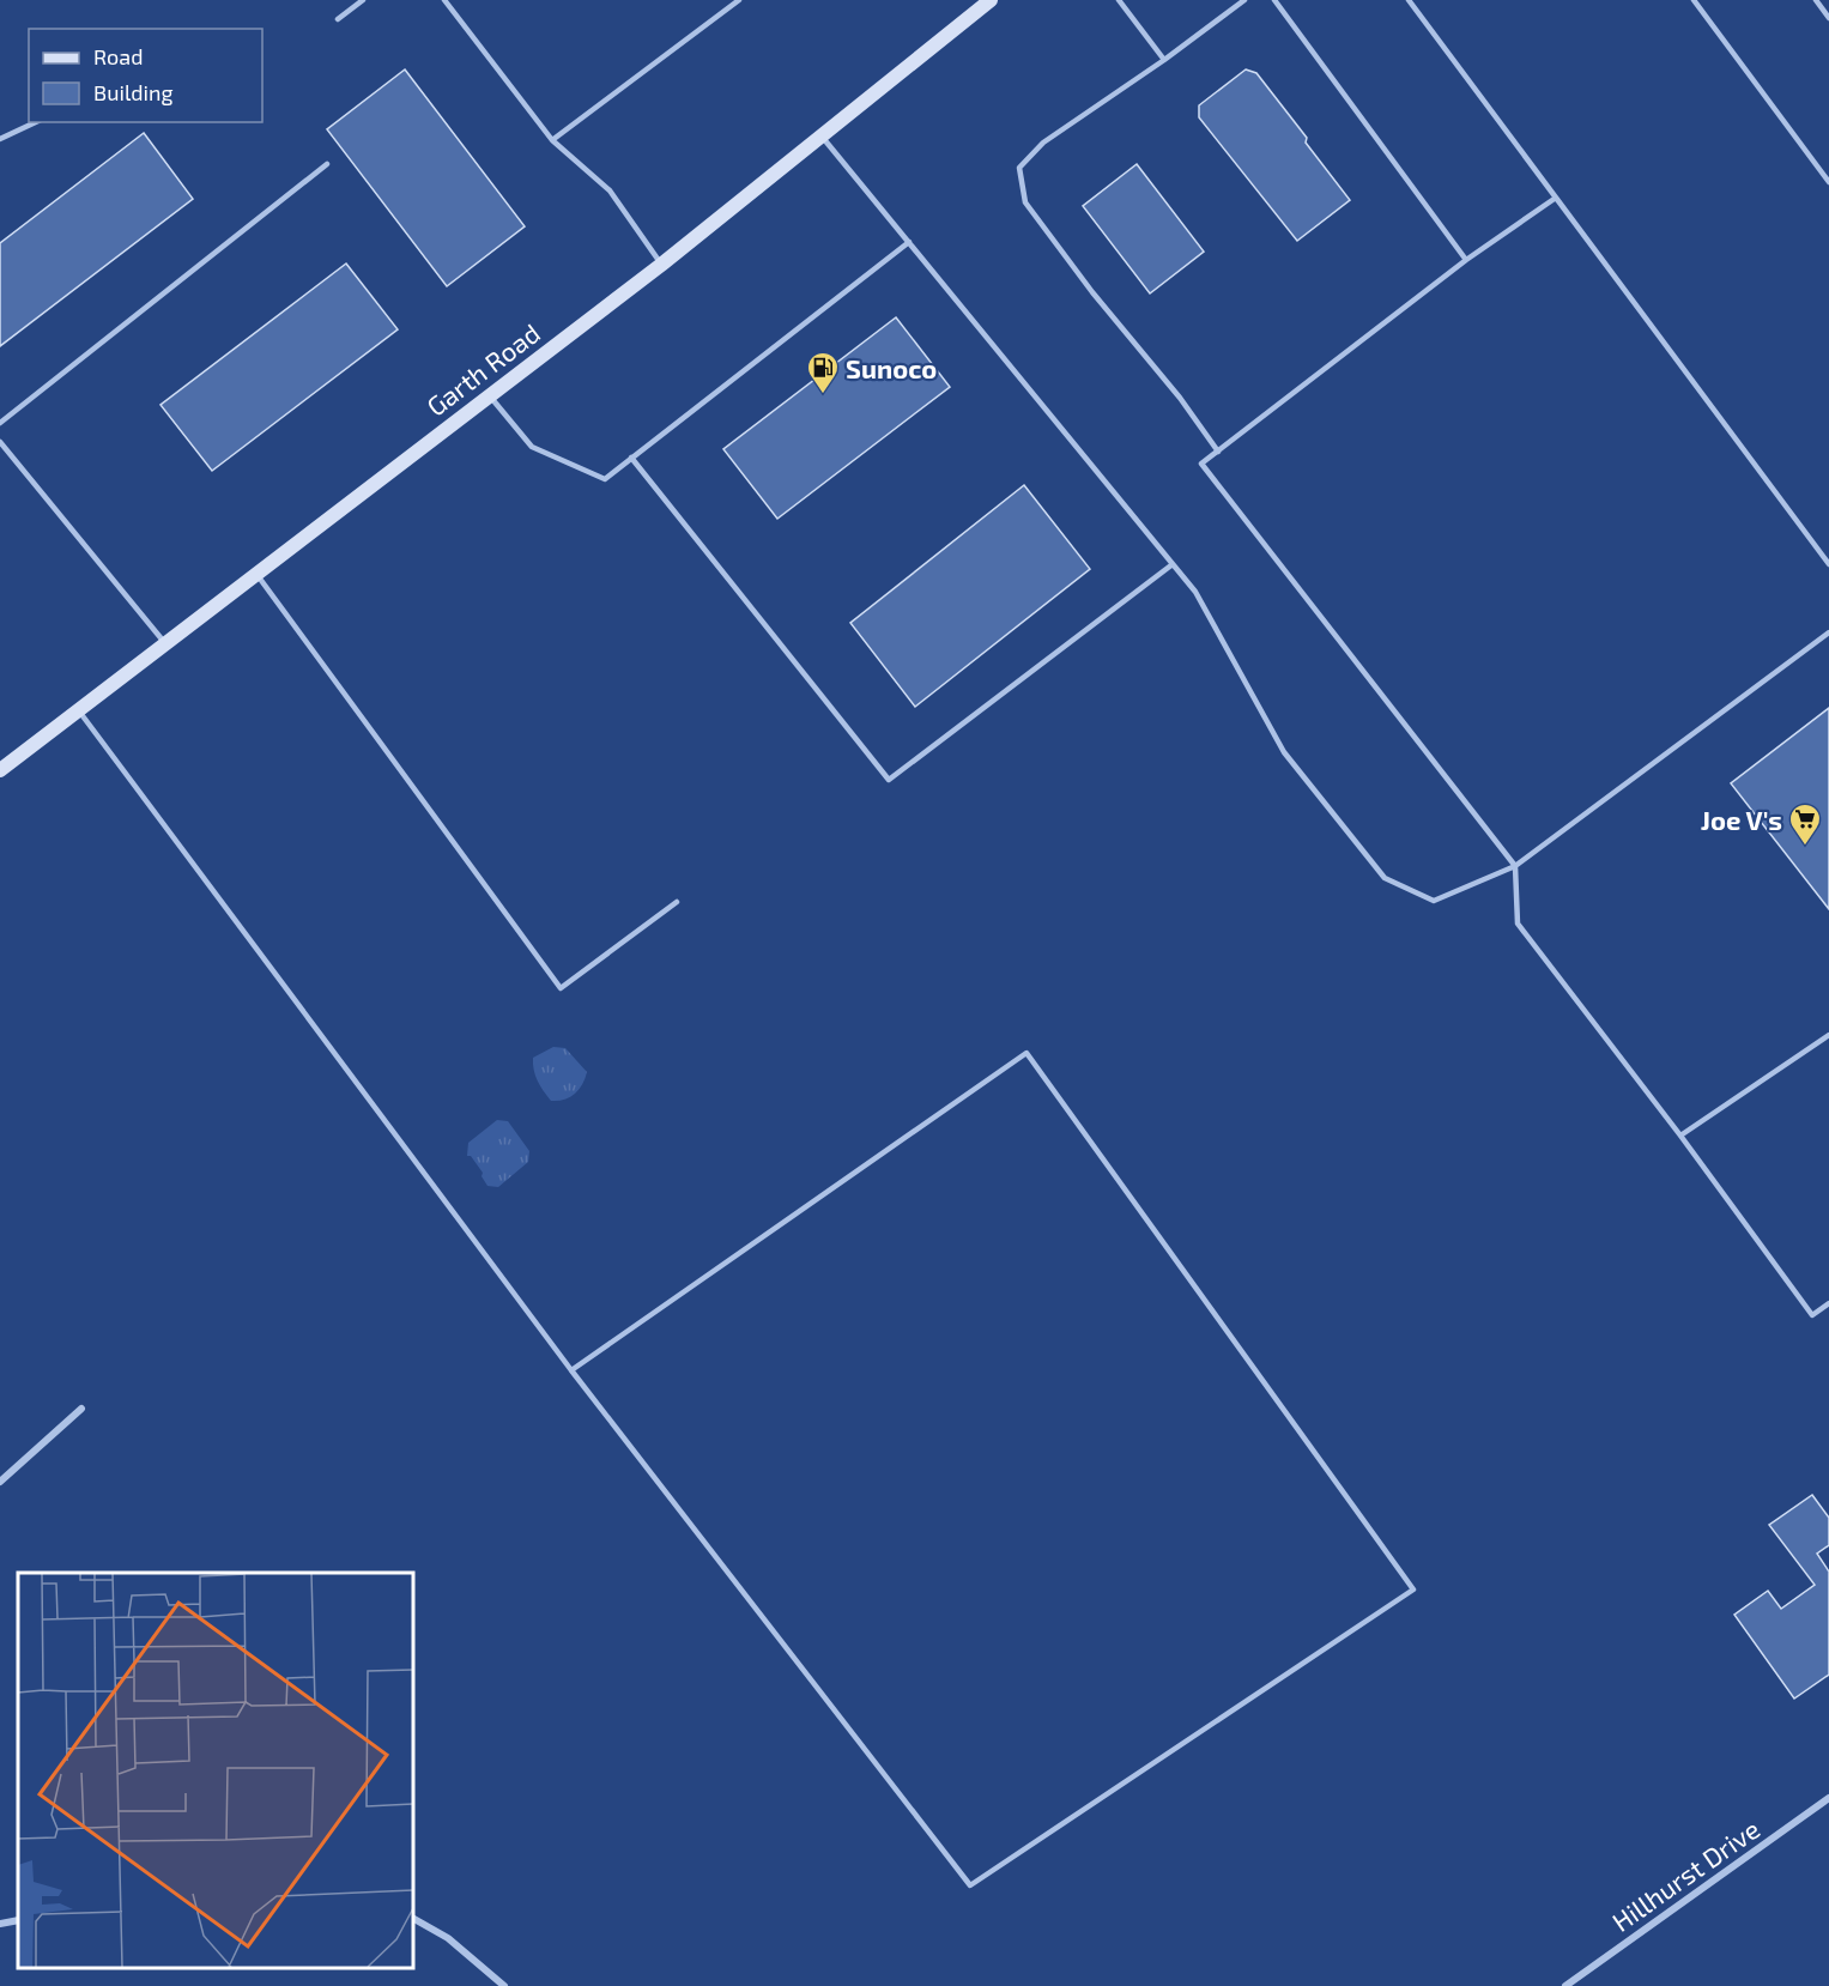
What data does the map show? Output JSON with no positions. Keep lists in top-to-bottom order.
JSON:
{
  "streets": {
    "main road": ["Garth Road"],
    "street": ["Hillhurst Drive"]
  },
  "places": {
    "fuel station": ["Sunoco"],
    "supermarket": ["Joe V's"]
  },
  "legend": ["Road", "Building"]
}
